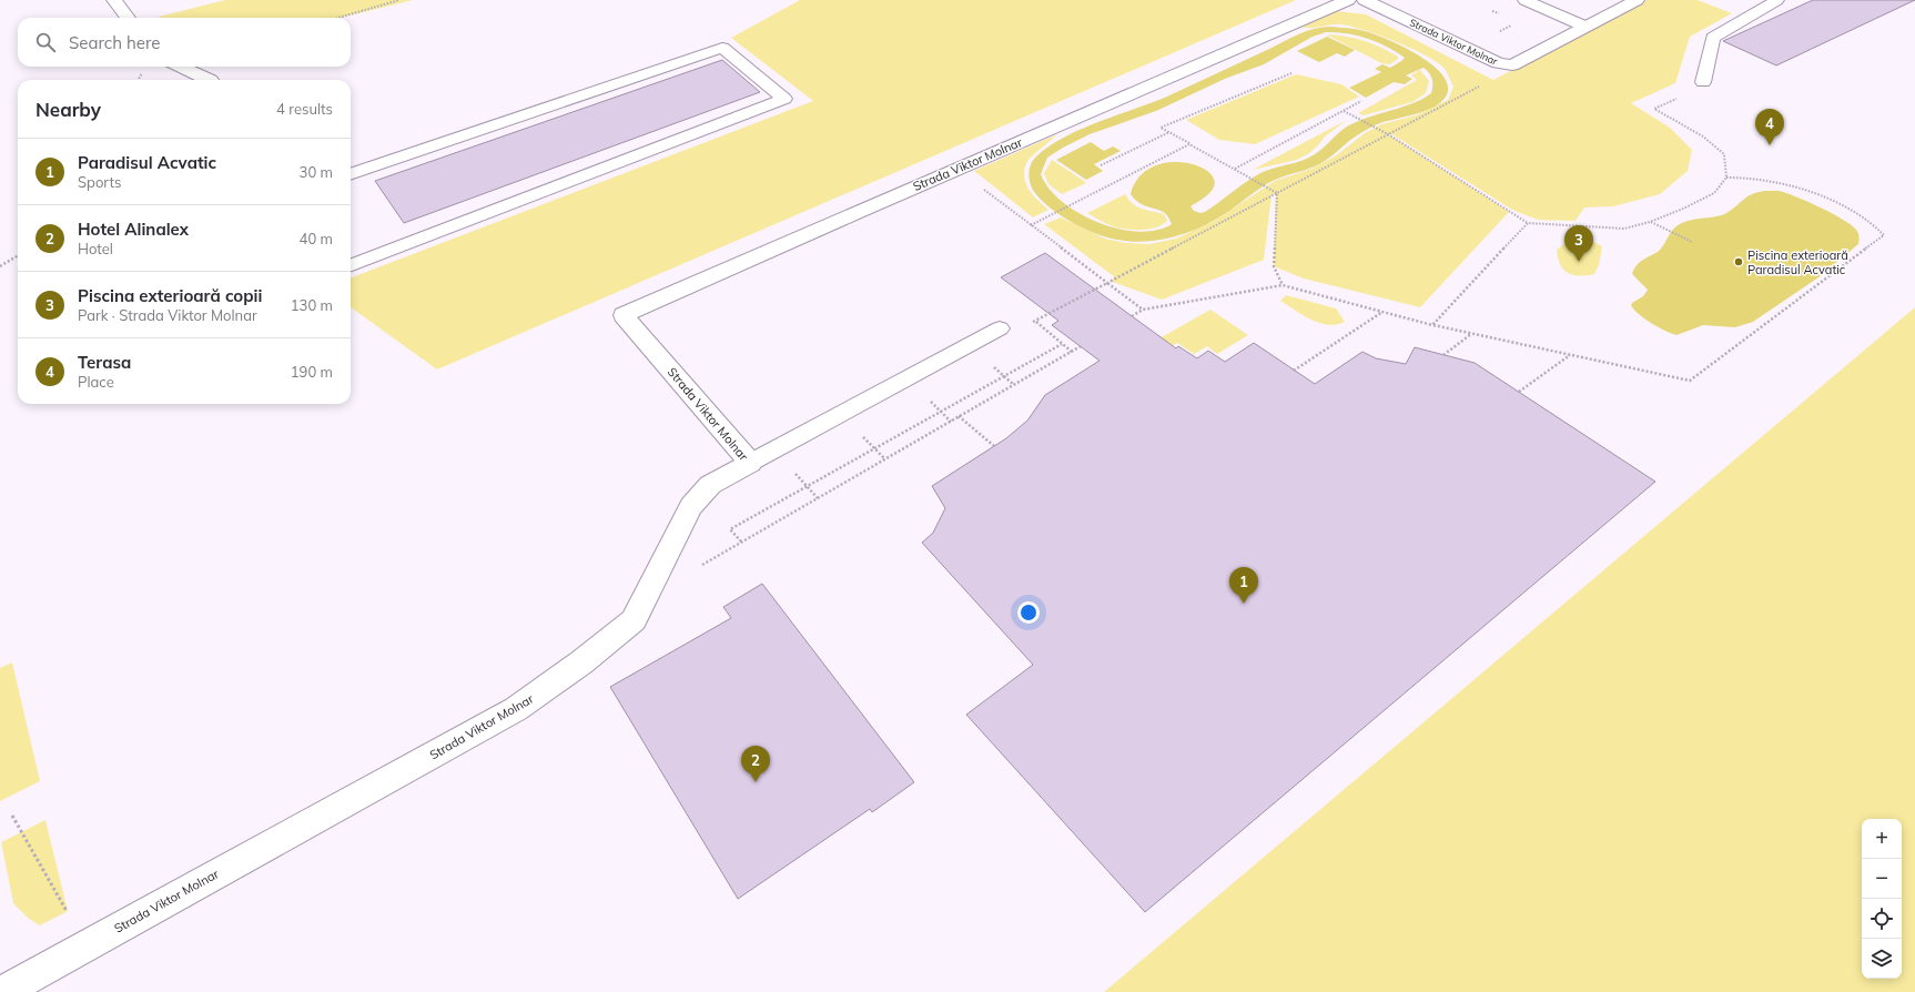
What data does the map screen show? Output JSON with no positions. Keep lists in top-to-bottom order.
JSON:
{
  "streets": {
    "street": ["Strada Viktor Molnar"]
  },
  "places": ["Piscina exterioară Paradisul Acvatic"],
  "page": {
    "search": "Search here",
    "heading": ["Nearby", "4 results"],
    "pins": [
      "4",
      "3",
      "1",
      "2"
    ],
    "list": [
      {
        "mark": "1",
        "name": "Paradisul Acvatic",
        "note": "Sports",
        "value": "30 m"
      },
      {
        "mark": "2",
        "name": "Hotel Alinalex",
        "note": "Hotel",
        "value": "40 m"
      },
      {
        "mark": "3",
        "name": "Piscina exterioară copii",
        "note": "Park · Strada Viktor Molnar",
        "value": "130 m"
      },
      {
        "mark": "4",
        "name": "Terasa",
        "note": "Place",
        "value": "190 m"
      }
    ],
    "map_buttons": ["+", "−"]
  }
}
